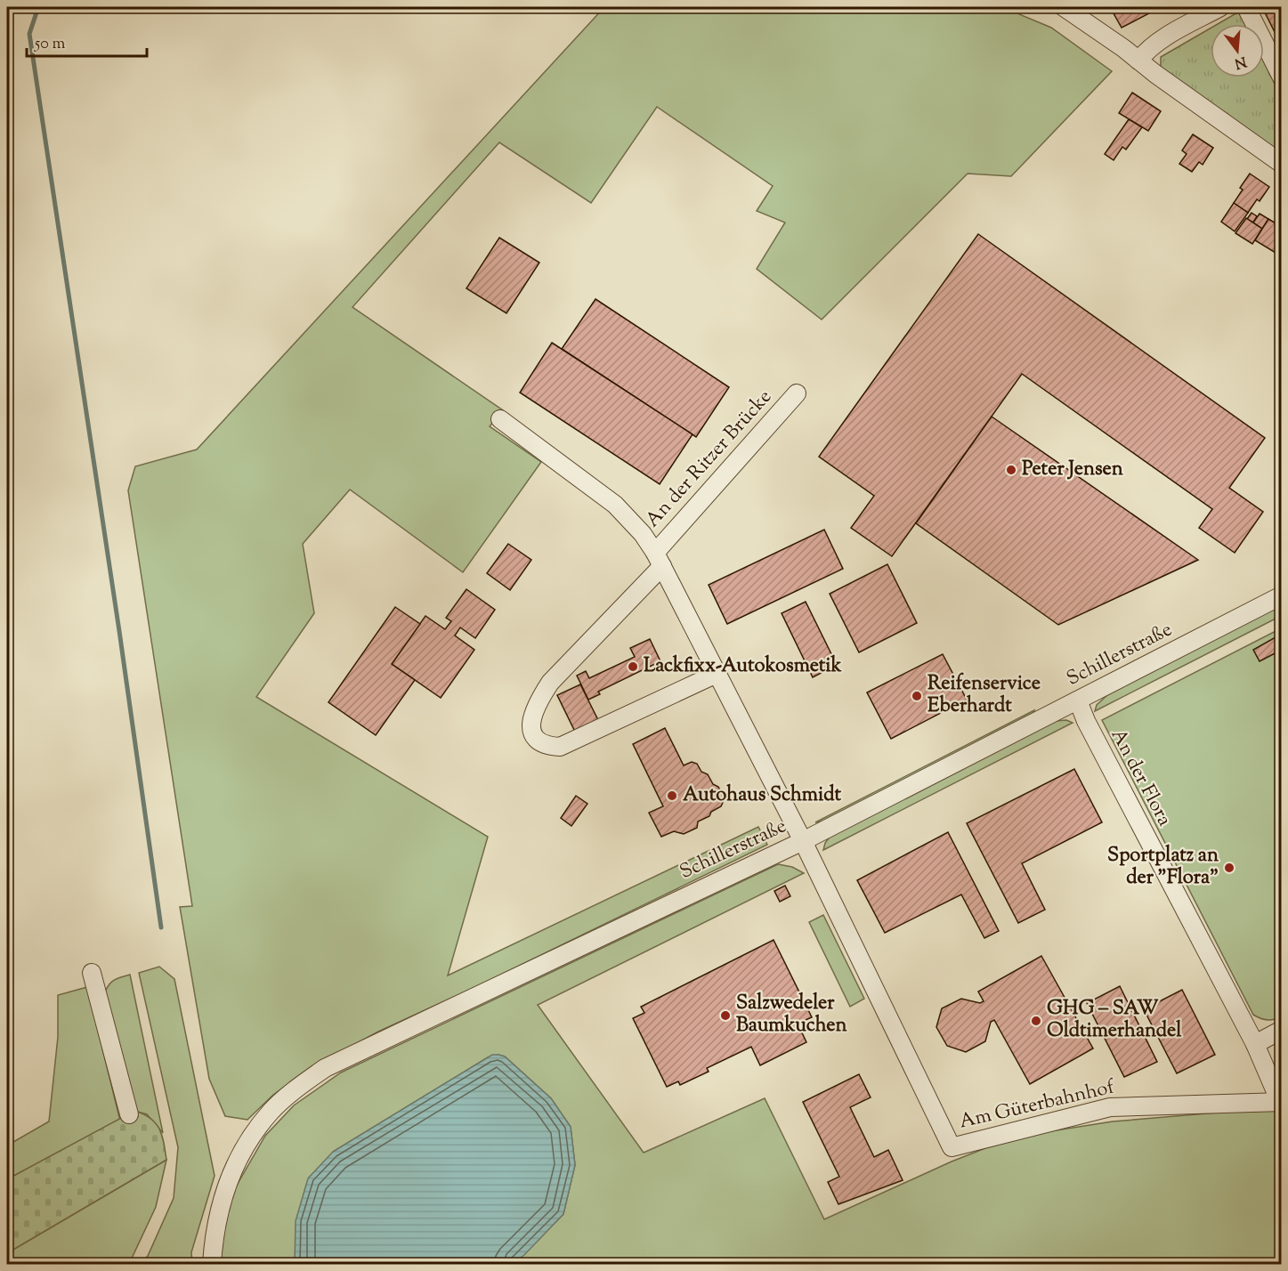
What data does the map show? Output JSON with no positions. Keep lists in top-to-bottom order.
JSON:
{
  "streets": {
    "street": [
      "An der Ritzer Brücke",
      "Schillerstraße",
      "An der Flora",
      "Am Güterbahnhof"
    ]
  },
  "crossings": [
    ["An der Ritzer Brücke", "Schillerstraße"],
    ["An der Ritzer Brücke", "Am Güterbahnhof"],
    ["Schillerstraße", "An der Flora"],
    ["Schillerstraße", "Am Güterbahnhof"],
    ["An der Flora", "Am Güterbahnhof"]
  ],
  "places": [
    "Peter Jensen",
    "Lackfixx-Autokosmetik",
    "Reifenservice Eberhardt",
    "Autohaus Schmidt",
    "Sportplatz an der \"Flora\"",
    "Salzwedeler Baumkuchen",
    "GHG – SAW Oldtimerhandel"
  ],
  "scale_bar": "50 m",
  "north": "bottom"
}
